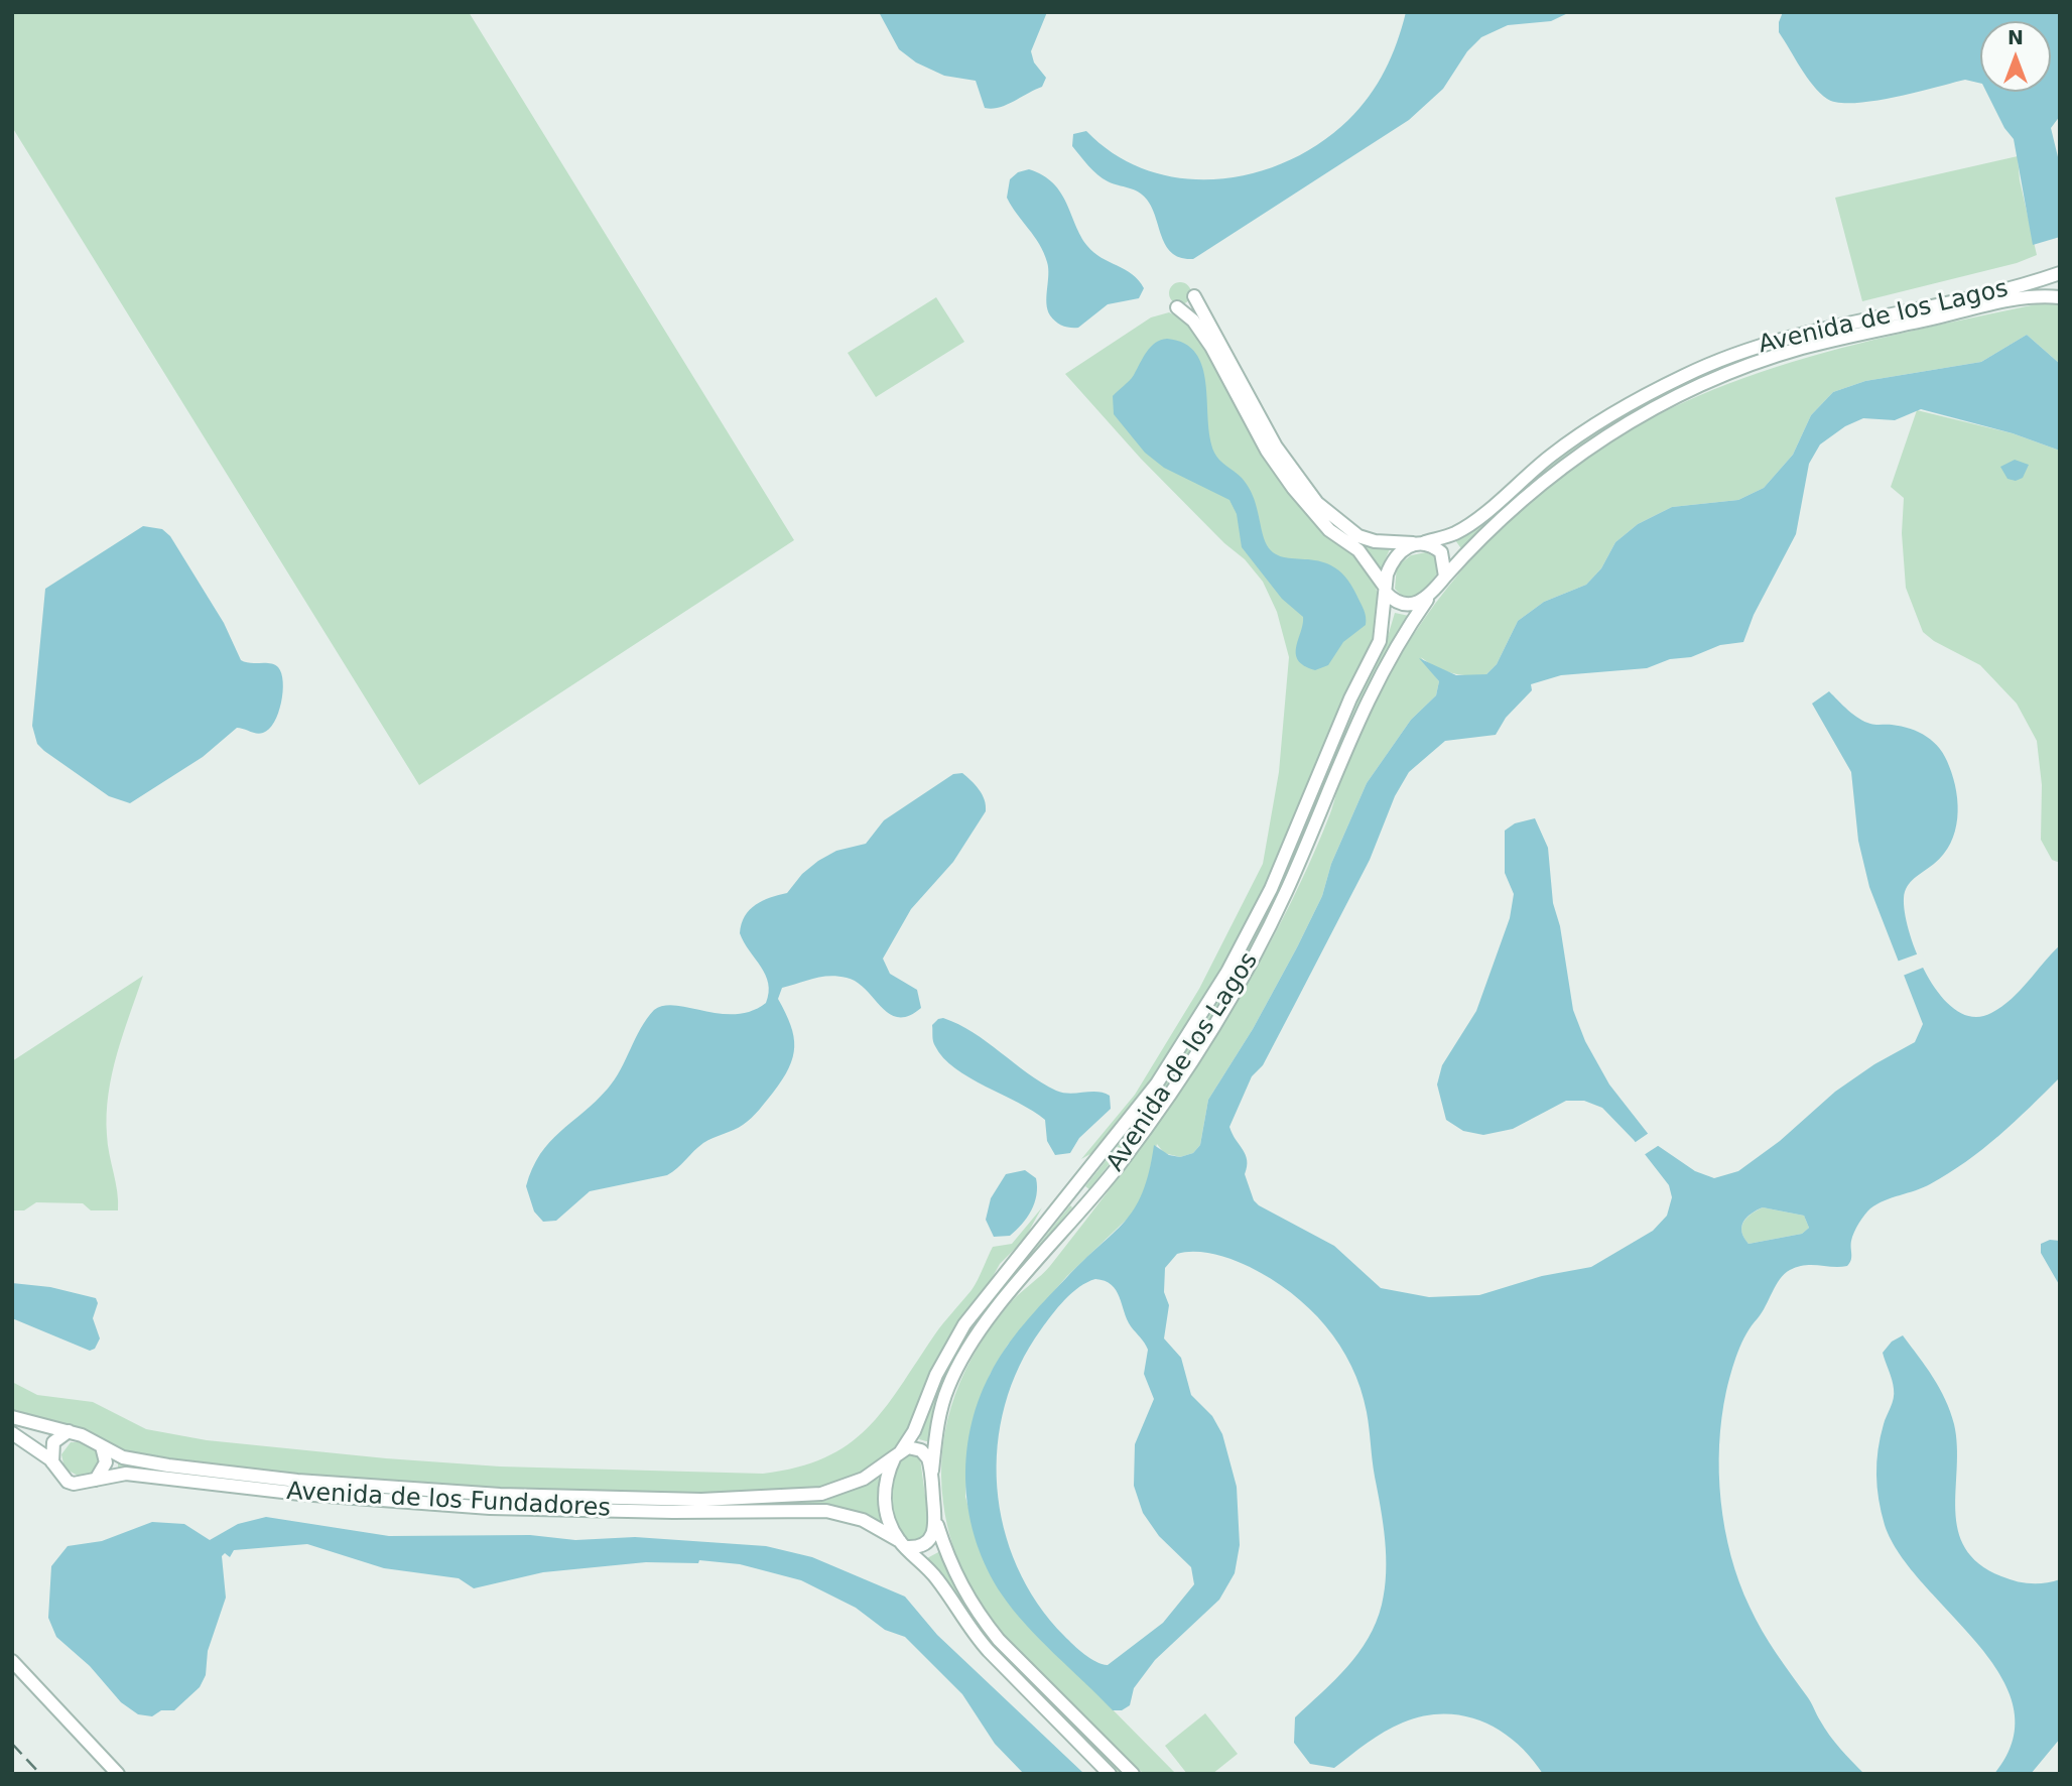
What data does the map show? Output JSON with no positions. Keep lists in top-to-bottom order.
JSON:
{
  "streets": {
    "street": ["Avenida de los Lagos", "Avenida de los Fundadores"]
  },
  "crossings": [
    ["Avenida de los Lagos", "Avenida de los Fundadores"]
  ],
  "north": "top"
}
